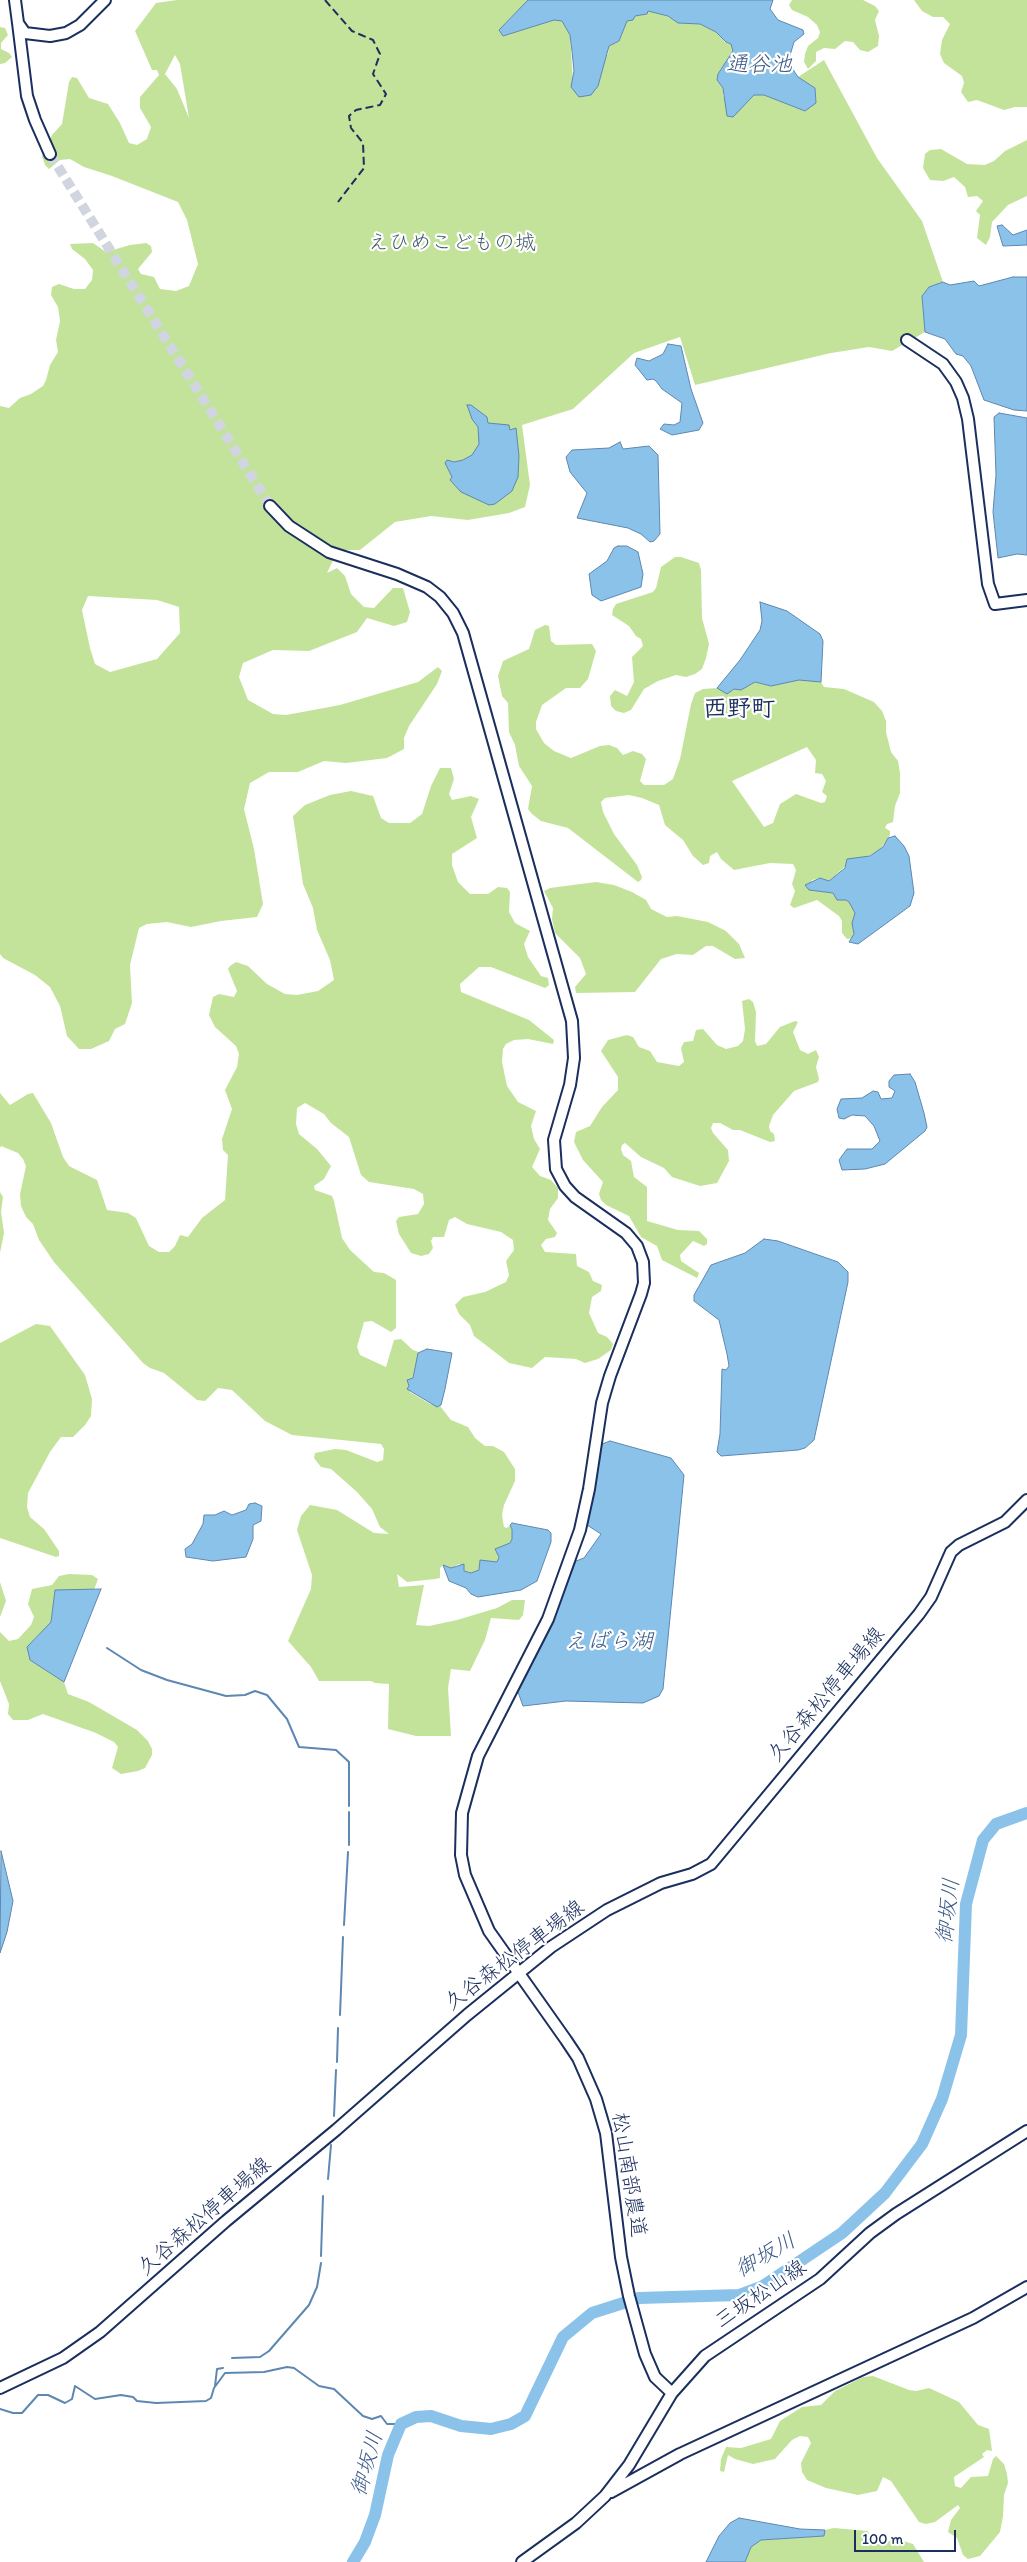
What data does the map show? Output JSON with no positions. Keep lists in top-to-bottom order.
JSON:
{
  "streets": {
    "street": ["久谷森松停車場線", "松山南部農道", "三坂松山線"]
  },
  "crossings": [
    ["久谷森松停車場線", "松山南部農道"],
    ["松山南部農道", "三坂松山線"]
  ],
  "districts": ["西野町"],
  "water": ["通谷池", "えばら湖", "御坂川"],
  "parks": ["えひめこどもの城"],
  "scale_bar": "100 m"
}
